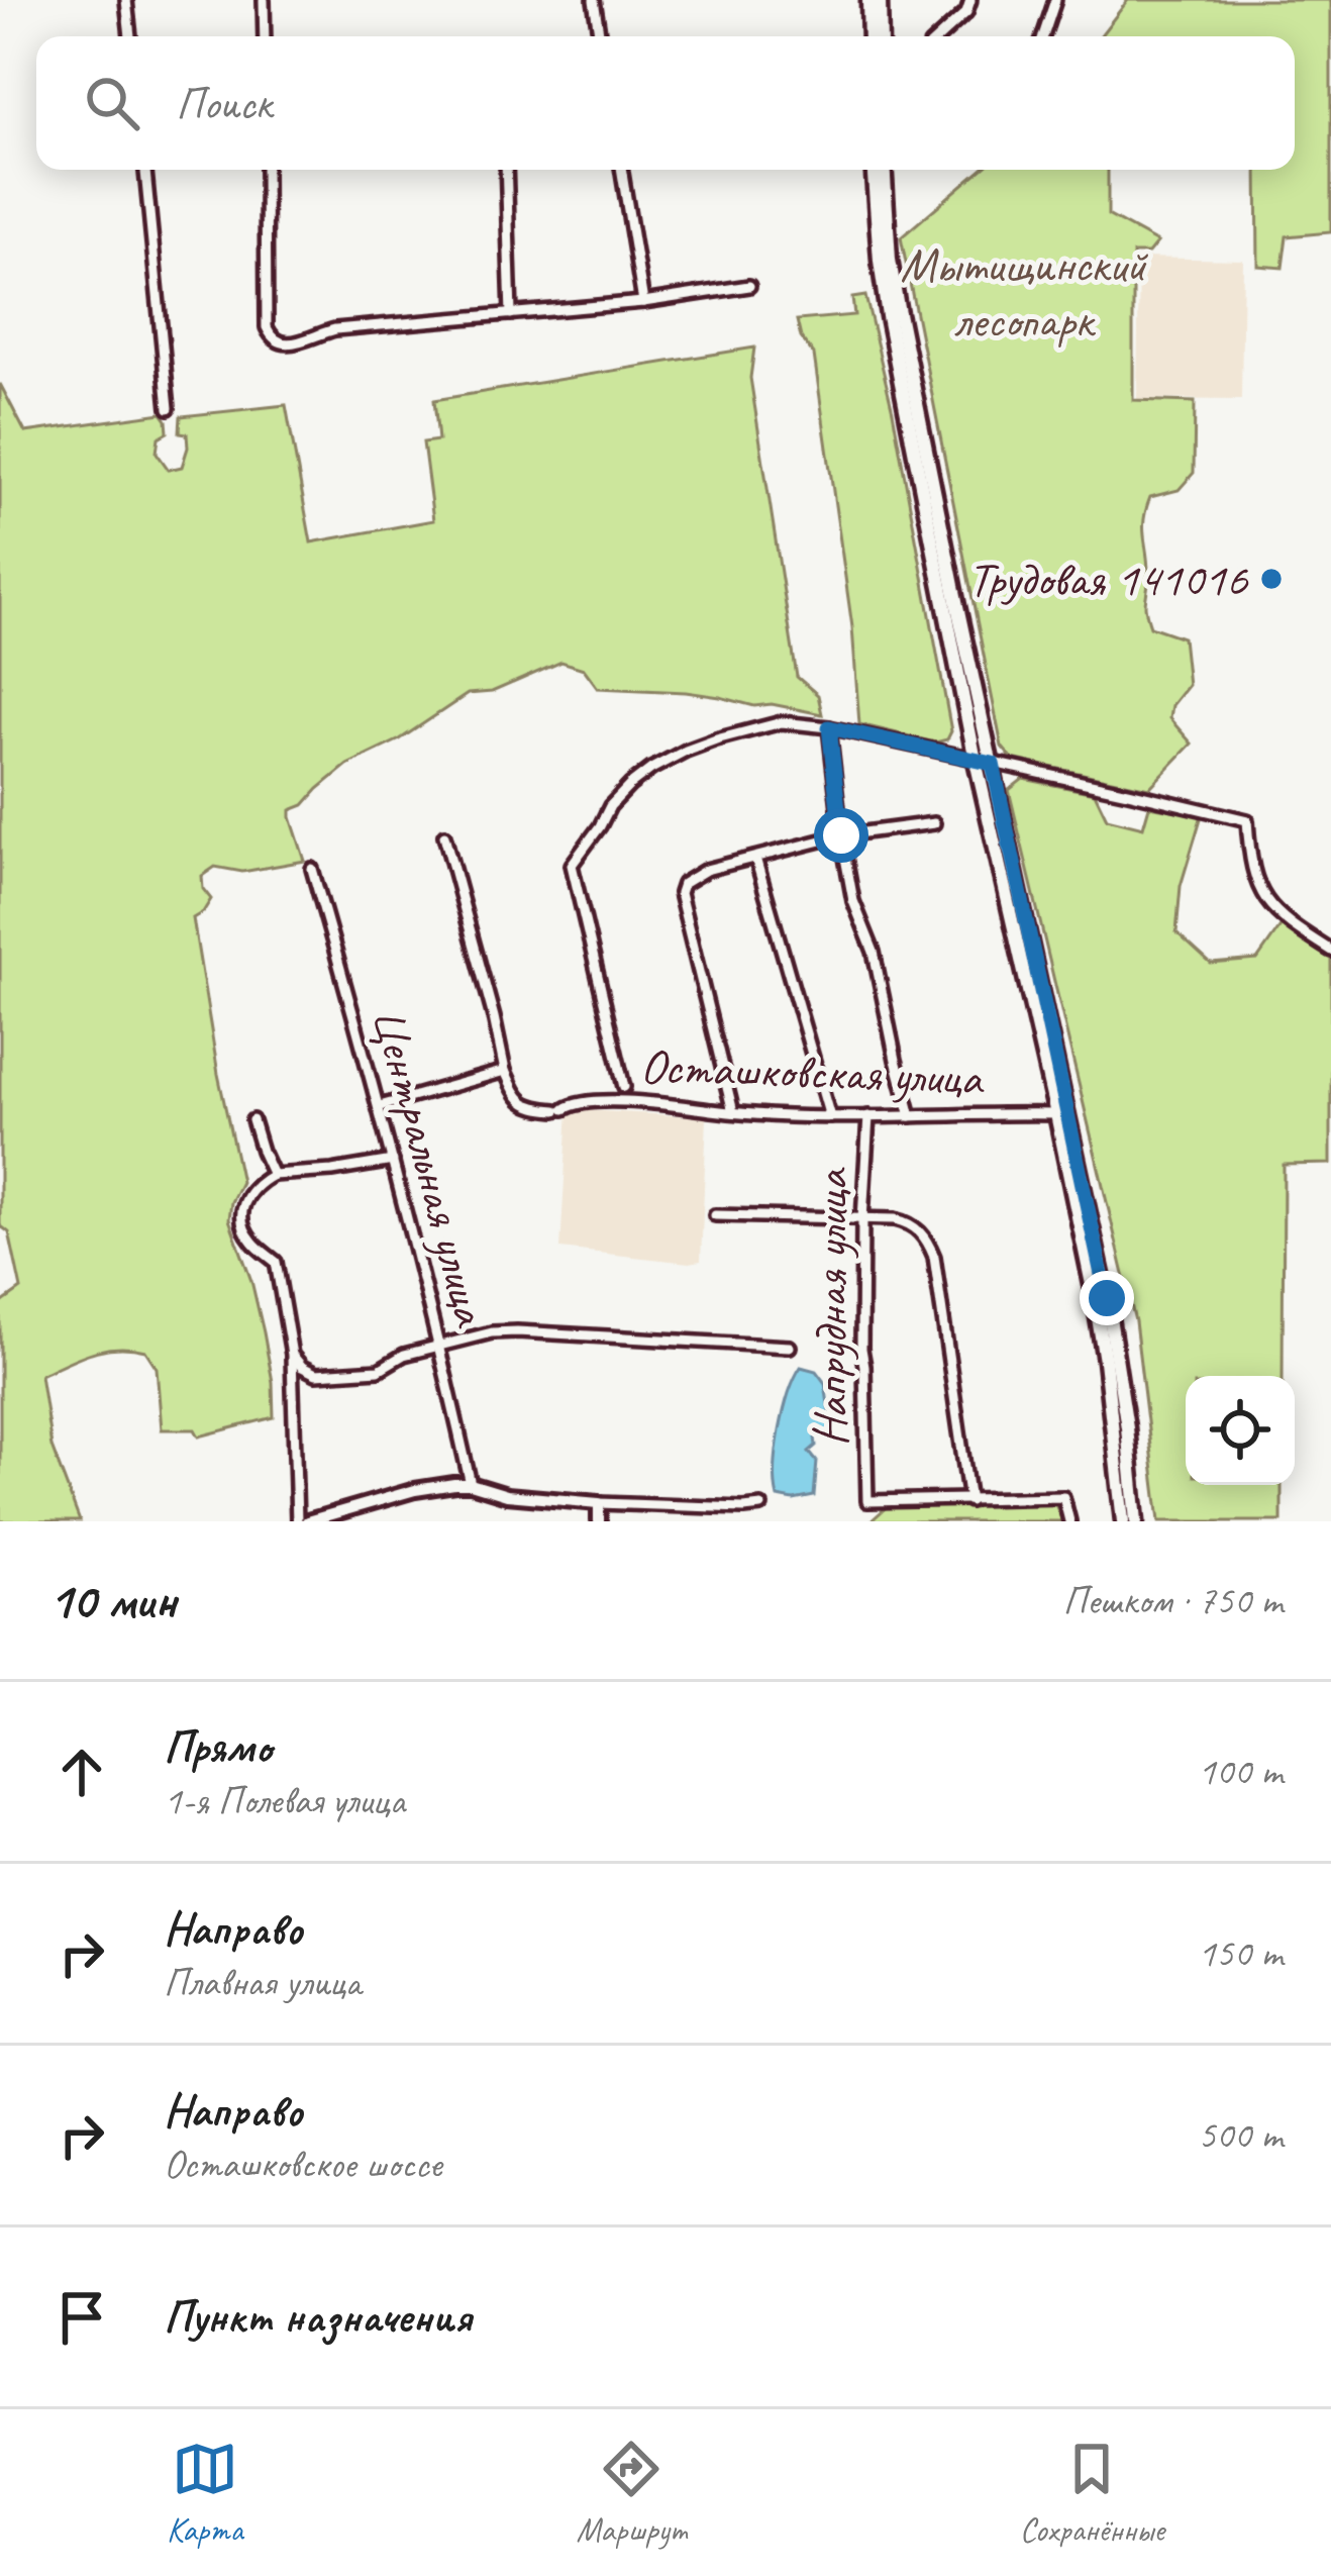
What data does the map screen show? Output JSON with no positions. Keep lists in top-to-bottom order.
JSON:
{
  "streets": {
    "street": ["Осташковская улица", "Центральная улица", "Напрудная улица"]
  },
  "crossings": [
    ["Осташковская улица", "Напрудная улица"]
  ],
  "parks": ["Мытищинский лесопарк"],
  "places": ["Трудовая 141016"],
  "page": {
    "search": "Поиск",
    "heading": ["10 мин", "Пешком · 750 m"],
    "list": [
      ["Прямо", "1-я Полевая улица", "100 m"],
      ["Направо", "Плавная улица", "150 m"],
      ["Направо", "Осташковское шоссе", "500 m"],
      "Пункт назначения"
    ],
    "nav": ["Карта", "Маршрут", "Сохранённые"]
  }
}
